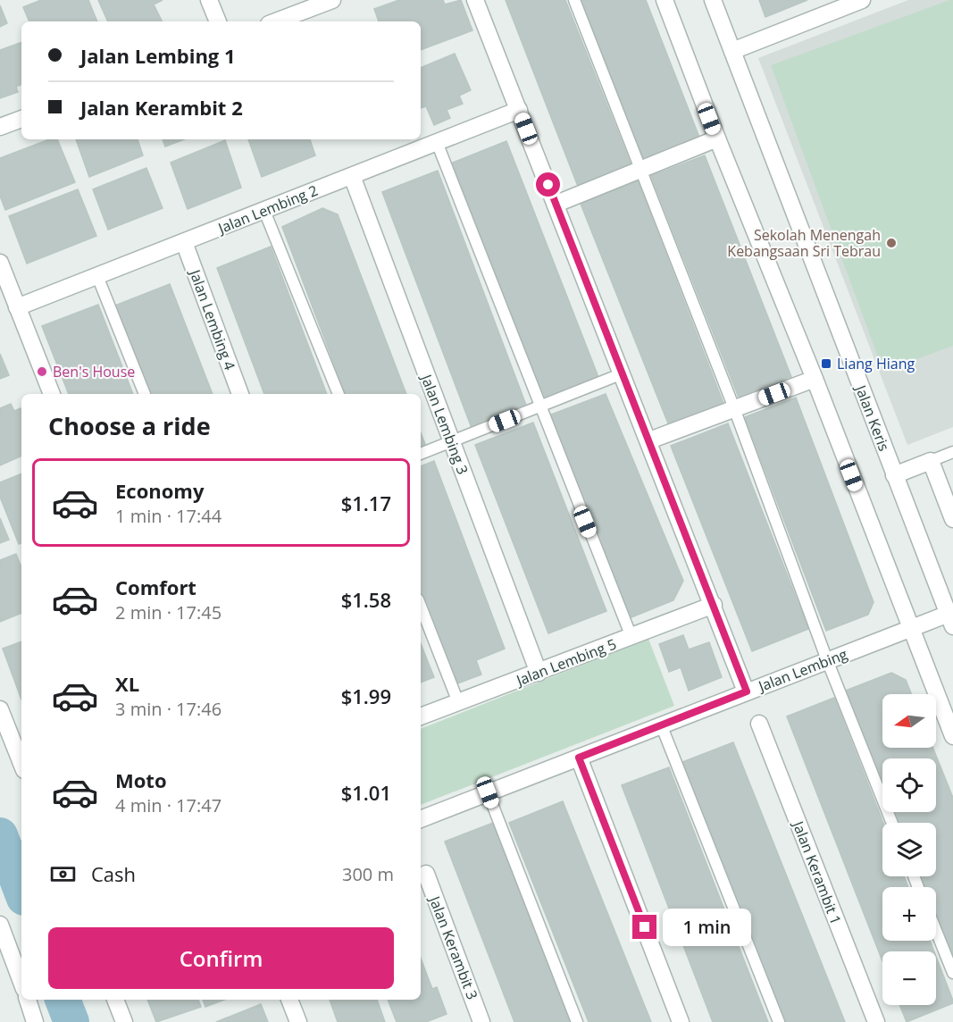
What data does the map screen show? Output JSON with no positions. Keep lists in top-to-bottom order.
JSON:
{
  "streets": {
    "street": [
      "Jalan Lembing 2",
      "Jalan Lembing 4",
      "Jalan Keris",
      "Jalan Lembing 3",
      "Jalan Lembing 5",
      "Jalan Lembing",
      "Jalan Kerambit 1",
      "Jalan Kerambit 3"
    ]
  },
  "crossings": [
    ["Jalan Lembing 2", "Jalan Lembing 4"],
    ["Jalan Lembing 2", "Jalan Lembing 3"],
    ["Jalan Keris", "Jalan Lembing"],
    ["Jalan Lembing 3", "Jalan Lembing 5"]
  ],
  "places": {
    "other": ["Sekolah Menengah Kebangsaan Sri Tebrau", "Ben's House"],
    "transit": ["Liang Hiang"]
  },
  "north": "left",
  "page": {
    "banner": ["Jalan Lembing 1", "Jalan Kerambit 2"],
    "heading": "Choose a ride",
    "list": [
      {
        "name": "Economy",
        "note": "1 min · 17:44",
        "value": "$1.17"
      },
      {
        "name": "Comfort",
        "note": "2 min · 17:45",
        "value": "$1.58"
      },
      {
        "name": "XL",
        "note": "3 min · 17:46",
        "value": "$1.99"
      },
      {
        "name": "Moto",
        "note": "4 min · 17:47",
        "value": "$1.01"
      }
    ],
    "map_buttons": ["+", "−"],
    "pay": ["Cash", "300 m"],
    "bubble": "1 min",
    "buttons": "Confirm"
  }
}
